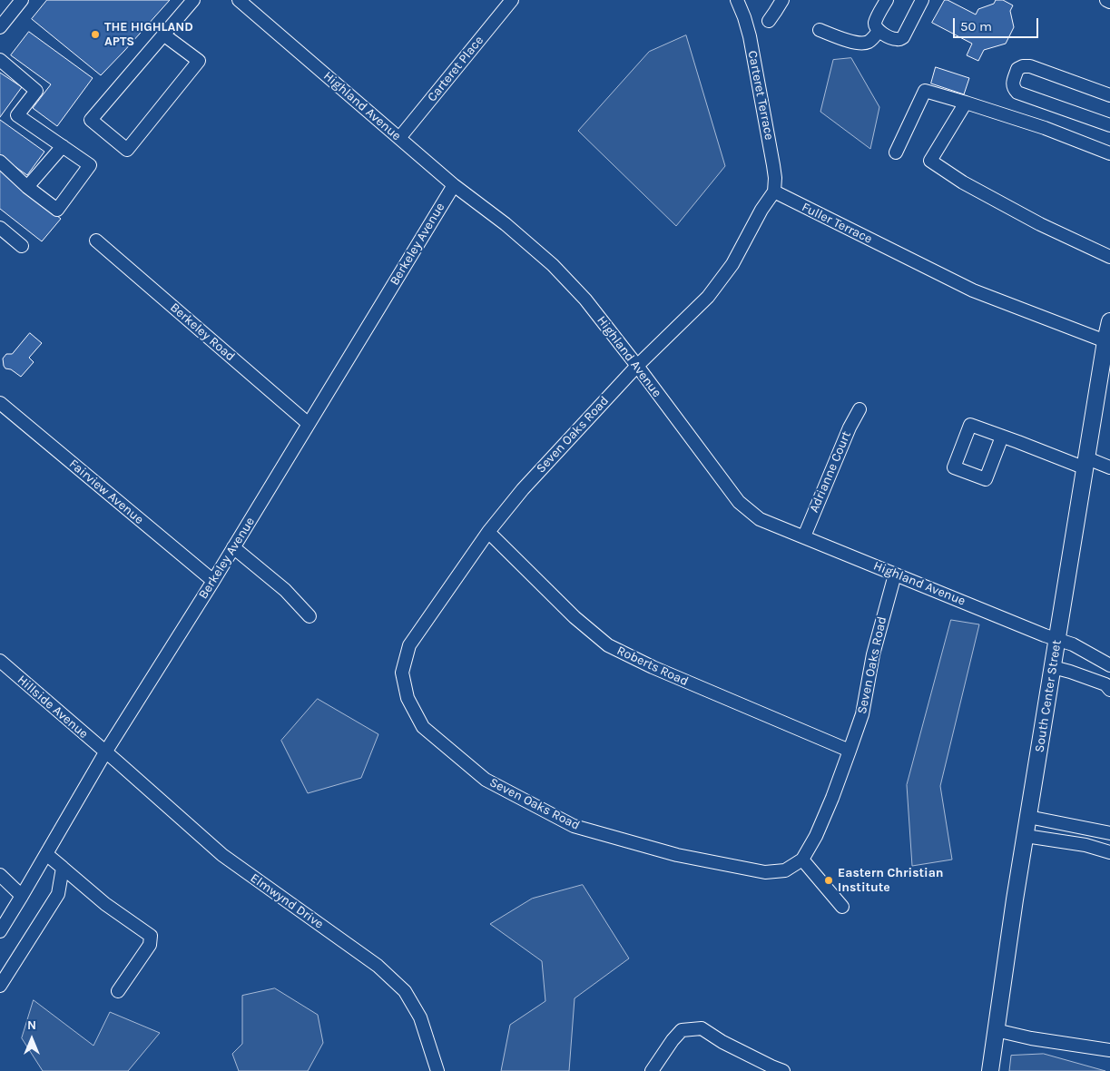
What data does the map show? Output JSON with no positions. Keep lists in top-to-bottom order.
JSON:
{
  "streets": {
    "main road": ["South Center Street"],
    "street": [
      "Carteret Place",
      "Carteret Terrace",
      "Highland Avenue",
      "Fuller Terrace",
      "Berkeley Avenue",
      "Berkeley Road",
      "Seven Oaks Road",
      "Adrianne Court",
      "Fairview Avenue",
      "Roberts Road",
      "Hillside Avenue",
      "Elmwynd Drive"
    ]
  },
  "crossings": [
    ["Carteret Place", "Highland Avenue"],
    ["Carteret Terrace", "Fuller Terrace"],
    ["Highland Avenue", "Berkeley Avenue"],
    ["Highland Avenue", "Seven Oaks Road"],
    ["Highland Avenue", "Adrianne Court"],
    ["Highland Avenue", "South Center Street"],
    ["Fuller Terrace", "South Center Street"],
    ["Berkeley Avenue", "Berkeley Road"],
    ["Berkeley Avenue", "Fairview Avenue"],
    ["Berkeley Avenue", "Hillside Avenue"],
    ["Berkeley Avenue", "Elmwynd Drive"],
    ["Seven Oaks Road", "Roberts Road"],
    ["Hillside Avenue", "Elmwynd Drive"]
  ],
  "places": ["THE HIGHLAND APTS", "Eastern Christian Institute"],
  "scale_bar": "50 m",
  "north": "top"
}
